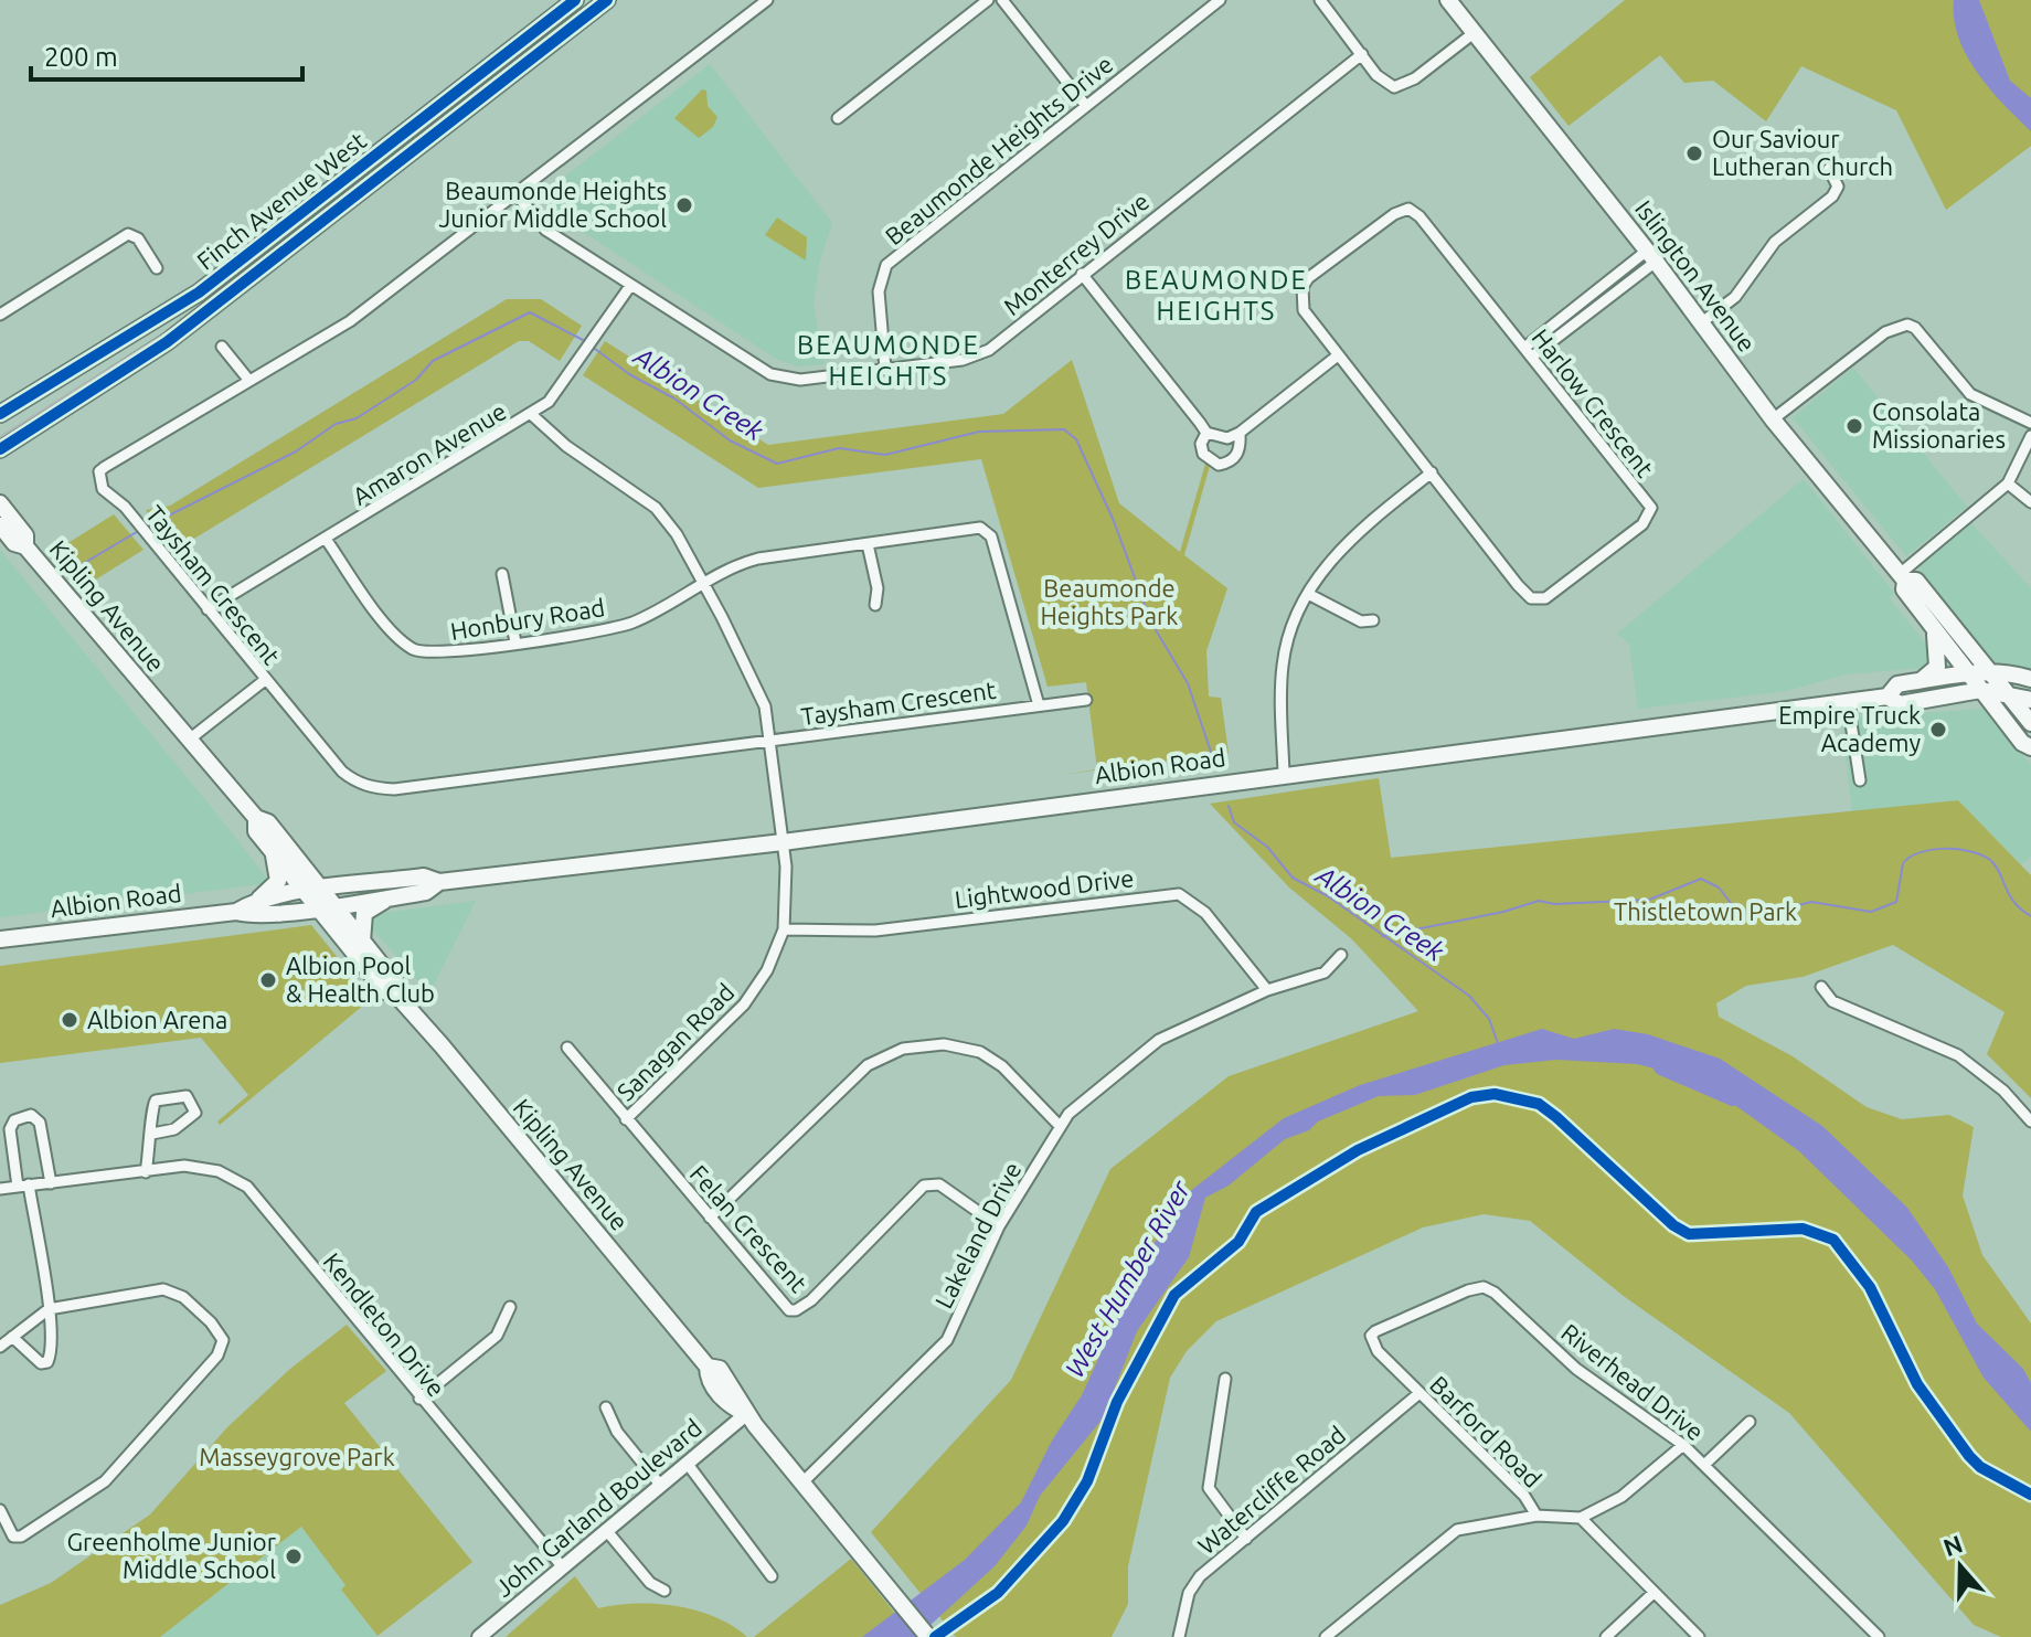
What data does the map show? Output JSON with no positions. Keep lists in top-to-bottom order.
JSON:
{
  "streets": {
    "main road": [
      "Finch Avenue West",
      "Islington Avenue",
      "Kipling Avenue",
      "Albion Road"
    ],
    "street": [
      "Beaumonde Heights Drive",
      "Monterrey Drive",
      "Harlow Crescent",
      "Amaron Avenue",
      "Taysham Crescent",
      "Honbury Road",
      "Lightwood Drive",
      "Sanagan Road",
      "Felan Crescent",
      "Lakeland Drive",
      "Kendleton Drive",
      "Riverhead Drive",
      "Barford Road",
      "Watercliffe Road",
      "John Garland Boulevard"
    ]
  },
  "crossings": [
    ["Beaumonde Heights Drive", "Monterrey Drive"],
    ["Monterrey Drive", "Amaron Avenue"],
    ["Monterrey Drive", "Taysham Crescent"],
    ["Islington Avenue", "Albion Road"],
    ["Amaron Avenue", "Taysham Crescent"],
    ["Amaron Avenue", "Honbury Road"],
    ["Amaron Avenue", "Sanagan Road"],
    ["Taysham Crescent", "Honbury Road"],
    ["Taysham Crescent", "Sanagan Road"],
    ["Kipling Avenue", "Albion Road"],
    ["Kipling Avenue", "Lakeland Drive"],
    ["Kipling Avenue", "John Garland Boulevard"],
    ["Honbury Road", "Sanagan Road"],
    ["Albion Road", "Sanagan Road"],
    ["Lightwood Drive", "Sanagan Road"],
    ["Lightwood Drive", "Lakeland Drive"],
    ["Sanagan Road", "Felan Crescent"],
    ["Felan Crescent", "Lakeland Drive"],
    ["Kendleton Drive", "John Garland Boulevard"],
    ["Riverhead Drive", "Barford Road"],
    ["Barford Road", "Watercliffe Road"]
  ],
  "districts": ["BEAUMONDE HEIGHTS", "BEAUMONDE HEIGHTS"],
  "water": ["Albion Creek", "West Humber River"],
  "parks": ["Beaumonde Heights Park", "Thistletown Park", "Masseygrove Park"],
  "places": [
    "Our Saviour Lutheran Church",
    "Beaumonde Heights Junior Middle School",
    "Consolata Missionaries",
    "Empire Truck Academy",
    "Albion Pool & Health Club",
    "Albion Arena",
    "Greenholme Junior Middle School"
  ],
  "scale_bar": "200 m",
  "north": "top"
}
